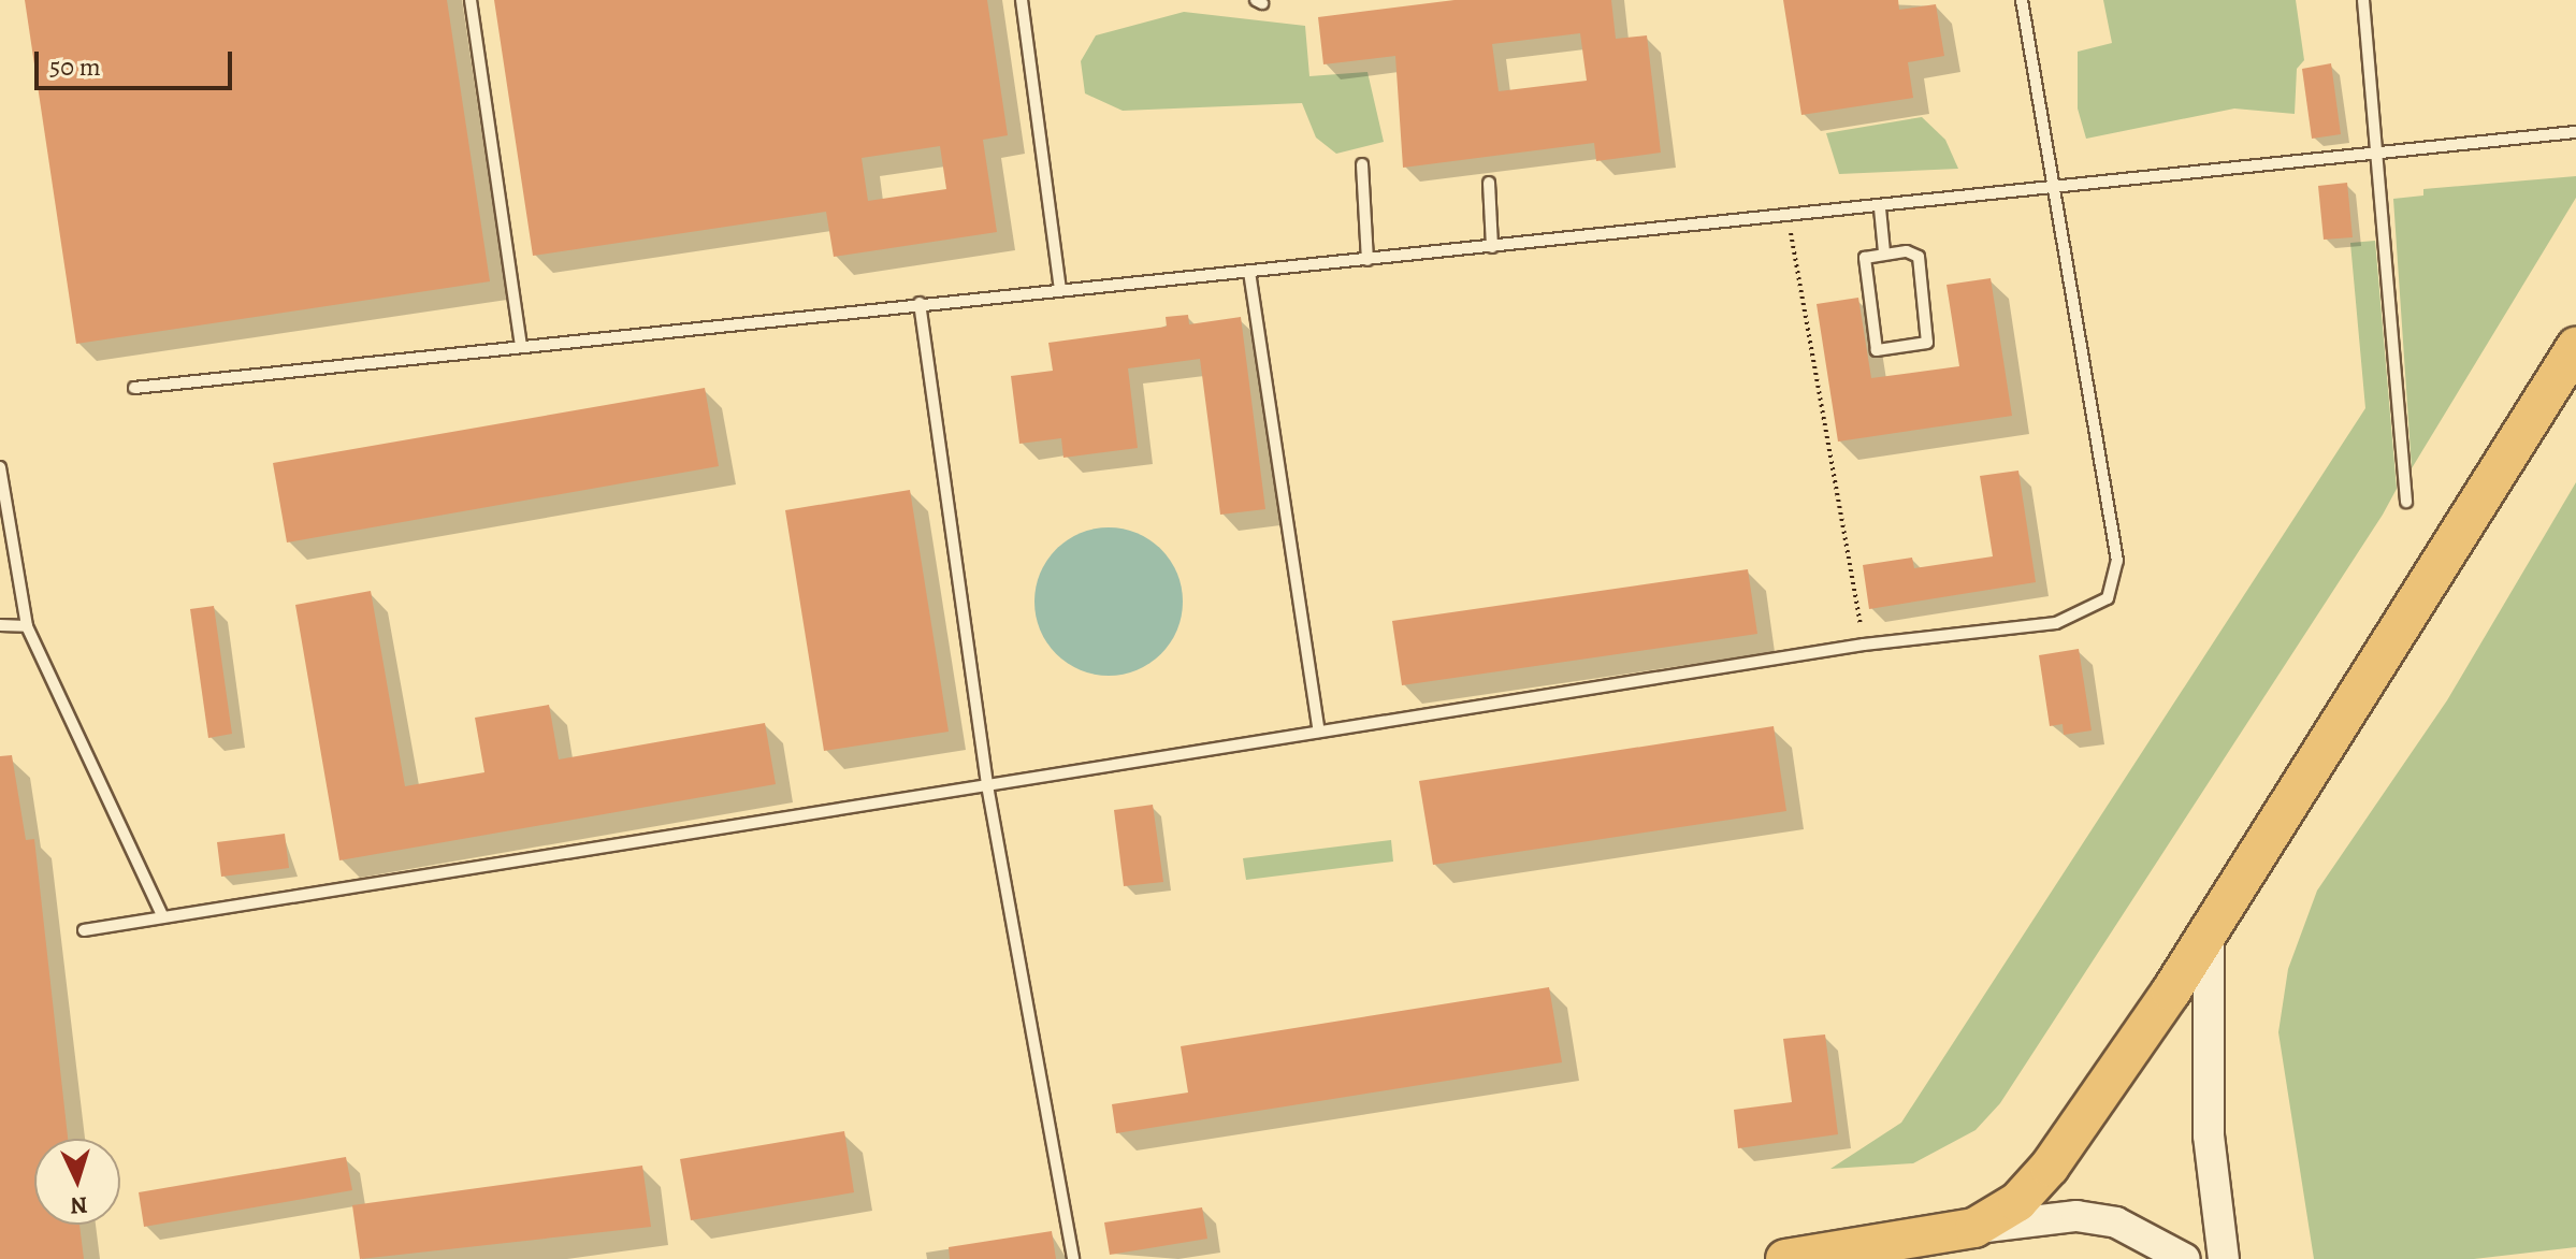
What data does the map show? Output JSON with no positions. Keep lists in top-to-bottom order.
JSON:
{
  "scale_bar": "50 m",
  "north": "bottom"
}
